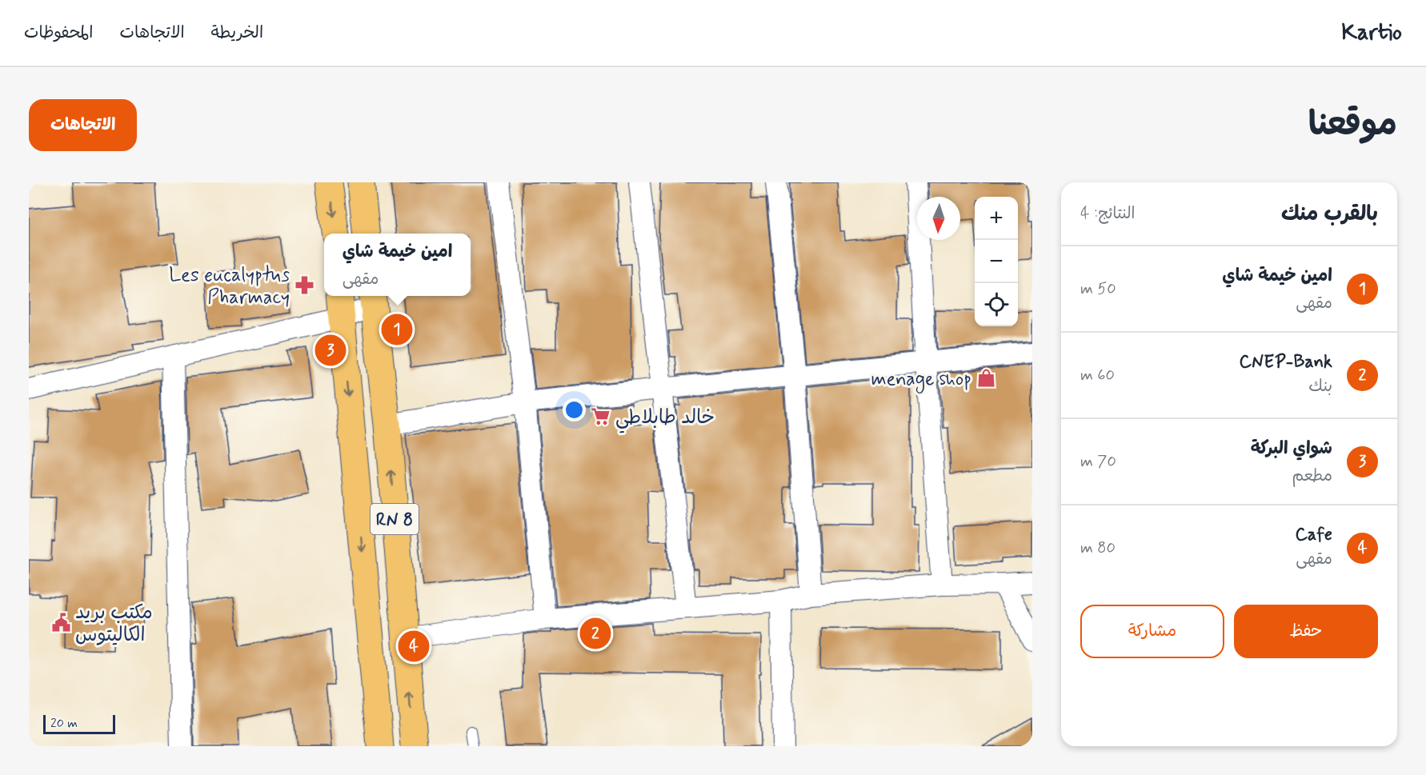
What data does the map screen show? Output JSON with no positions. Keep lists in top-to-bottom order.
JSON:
{
  "streets": {
    "main road": ["RN 8"]
  },
  "places": {
    "pharmacy": ["Les eucalyptus Pharmacy"],
    "shop": ["menage shop"],
    "supermarket": ["خالد طابلاطي"],
    "public building": ["مكتب بريد الكاليتوس"]
  },
  "scale_bar": "20 m",
  "north": "bottom",
  "page": {
    "header": "Kartio",
    "nav": ["الخريطة", "الاتجاهات", "المحفوظات"],
    "title": "موقعنا",
    "buttons": [
      "الاتجاهات",
      ["حفظ", "مشاركة"]
    ],
    "heading": ["بالقرب منك", "النتائج: 4"],
    "map_buttons": ["+", "−"],
    "popup": ["امين خيمة شاي", "مقهى"],
    "list": [
      {
        "mark": "1",
        "name": "امين خيمة شاي",
        "note": "مقهى",
        "value": "50 m"
      },
      {
        "mark": "2",
        "name": "CNEP-Bank",
        "note": "بنك",
        "value": "60 m"
      },
      {
        "mark": "3",
        "name": "شواي البركة",
        "note": "مطعم",
        "value": "70 m"
      },
      {
        "mark": "4",
        "name": "Cafe",
        "note": "مقهى",
        "value": "80 m"
      }
    ],
    "pins": [
      "1",
      "3",
      "2",
      "4"
    ],
    "scale": "20 m"
  }
}
